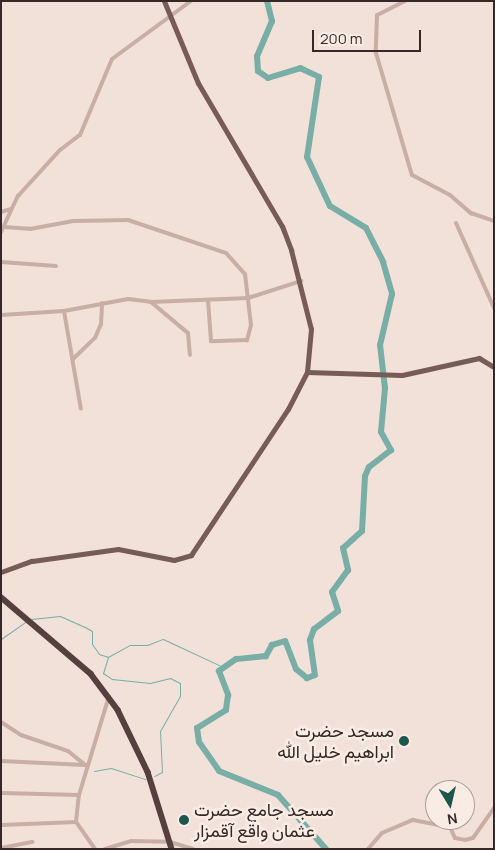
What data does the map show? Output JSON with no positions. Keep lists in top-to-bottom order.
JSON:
{
  "places": ["مسجد حضرت ابراهیم خلیل الله", "مسجد جامع حضرت عثمان واقع آقمزار"],
  "scale_bar": "200 m",
  "north": "bottom"
}
